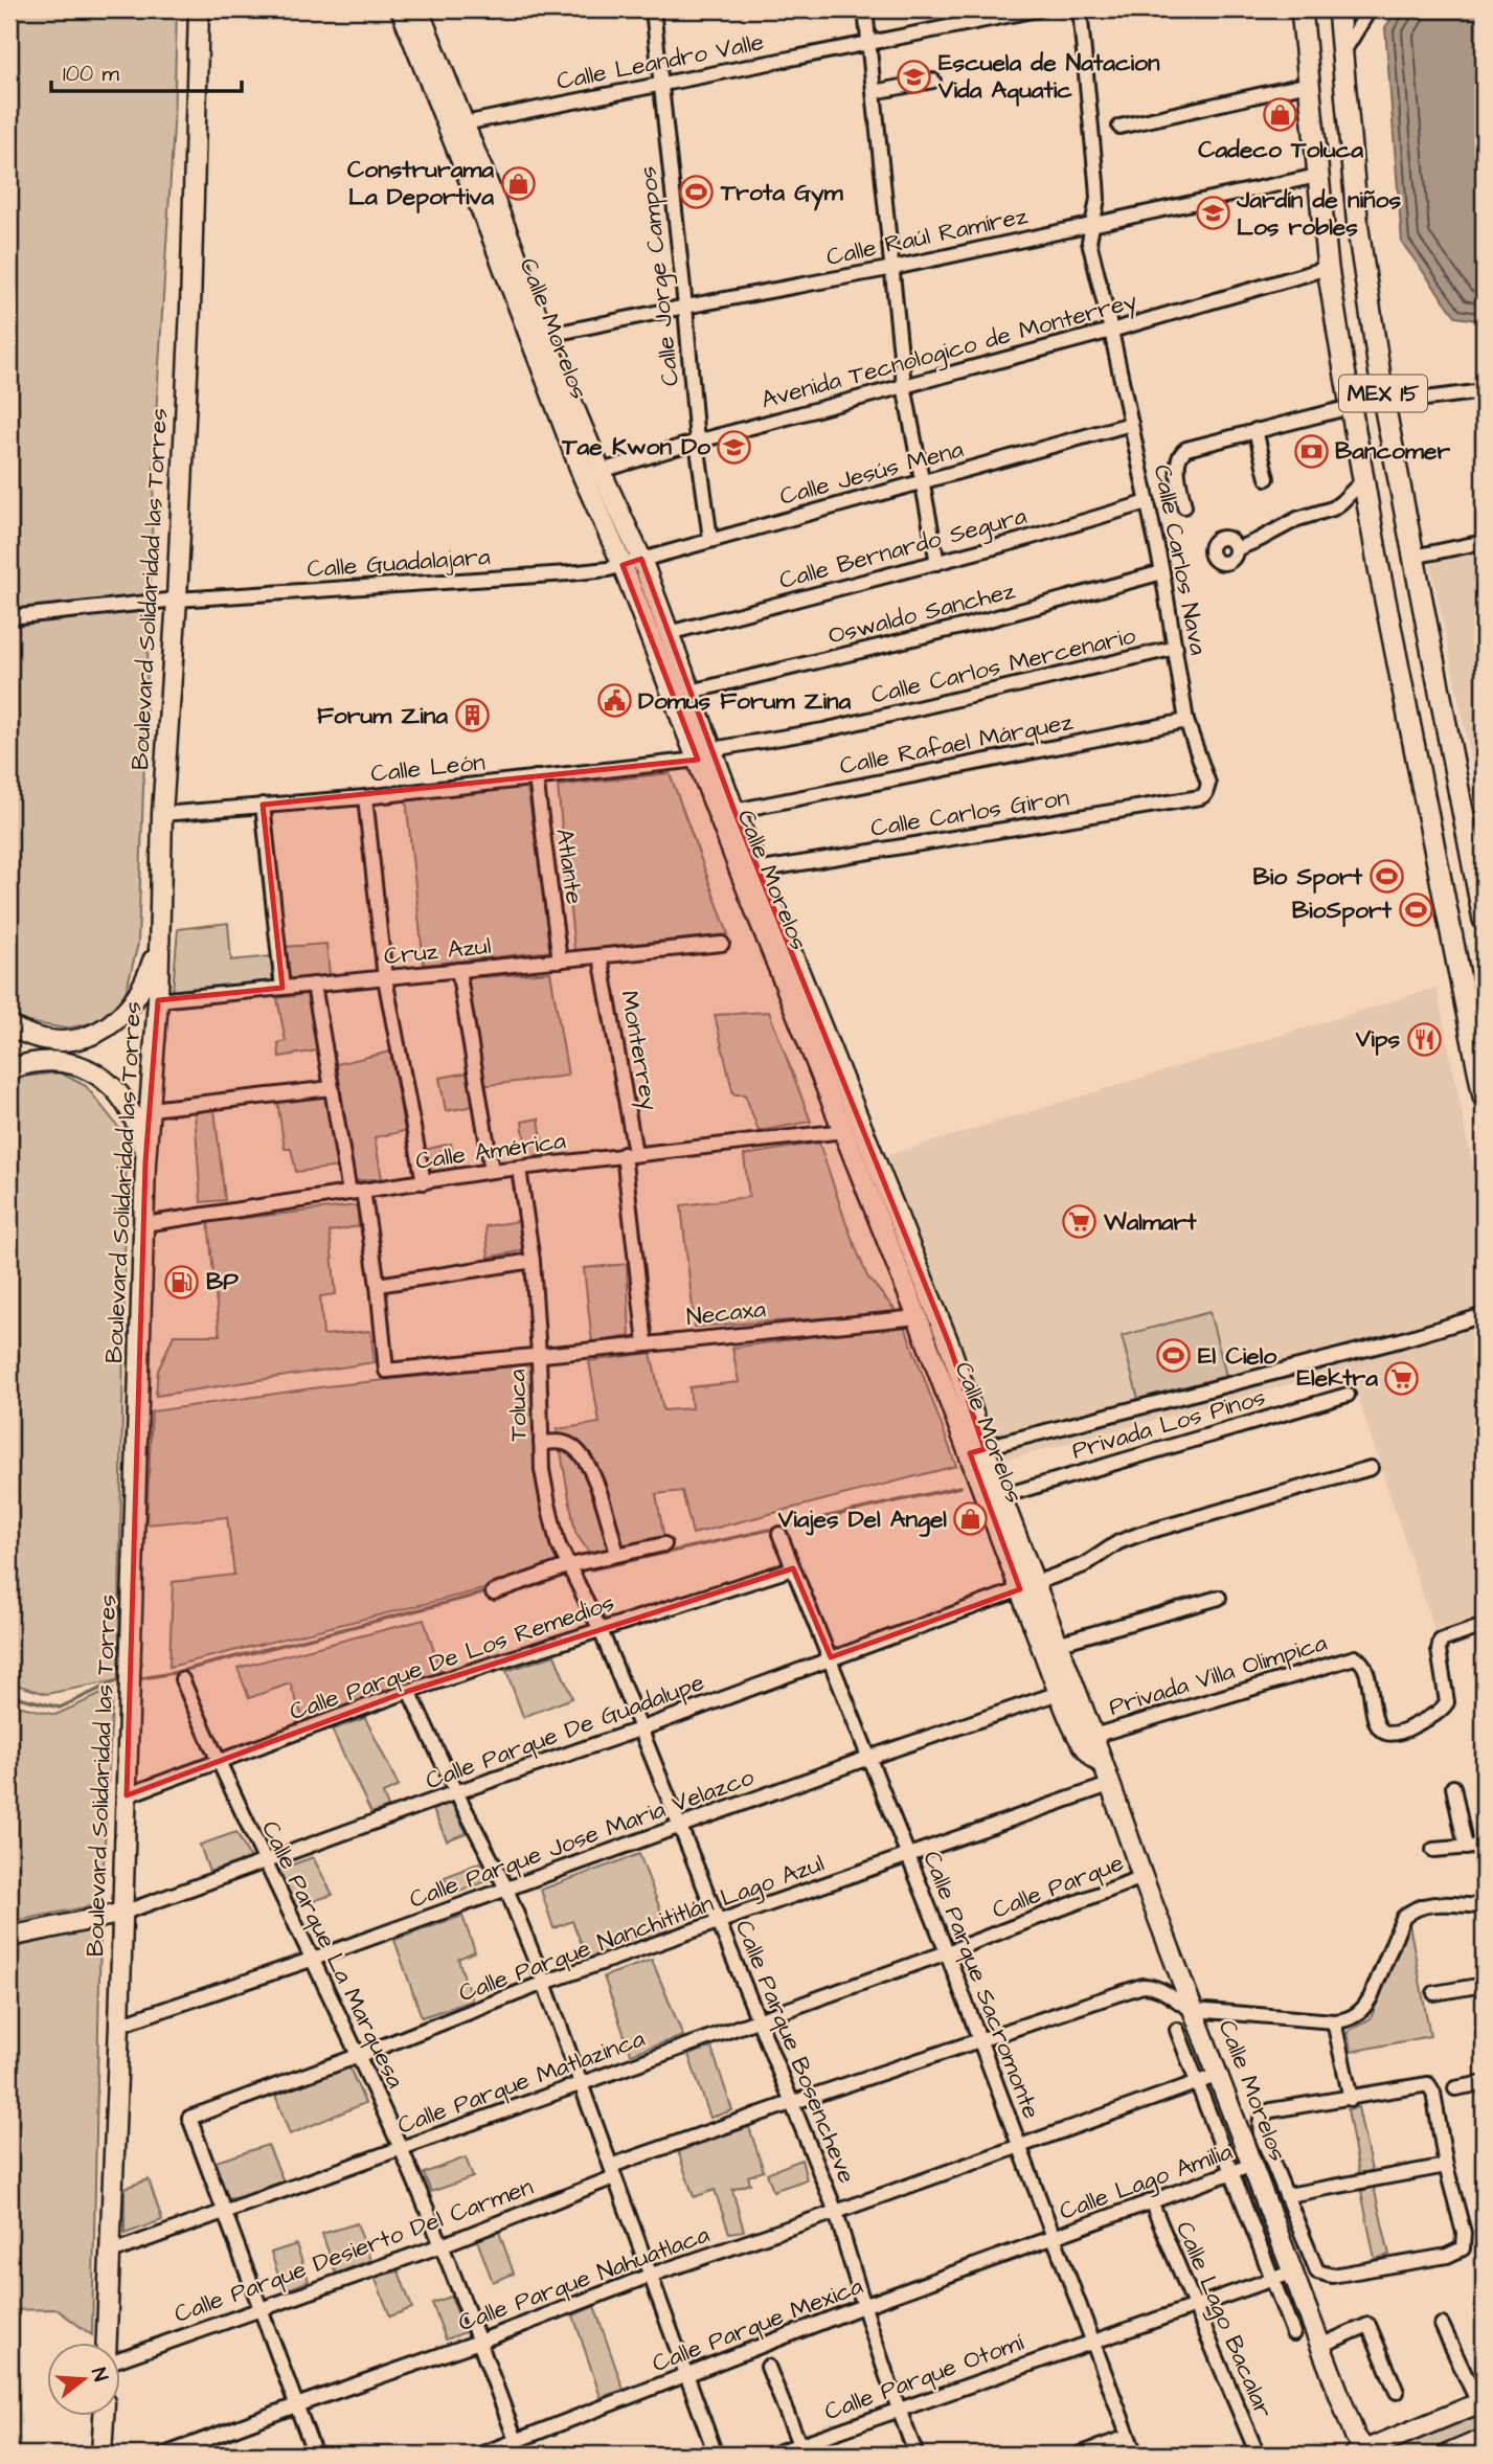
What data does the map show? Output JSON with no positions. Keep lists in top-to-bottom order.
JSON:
{
  "streets": {
    "main road": ["Calle Morelos", "MEX 15", "Boulevard Solidaridad las Torres"],
    "street": [
      "Calle Leandro Valle",
      "Calle Raúl Ramírez",
      "Calle Jorge Campos",
      "Avenida Tecnologico de Monterrey",
      "Calle Jesús Mena",
      "Calle Bernardo Segura",
      "Calle Carlos Nava",
      "Calle Guadalajara",
      "Oswaldo Sanchez",
      "Calle Carlos Mercenario",
      "Calle Rafael Márquez",
      "Calle León",
      "Calle Carlos Giron",
      "Atlante",
      "Cruz Azul",
      "Monterrey",
      "Calle América",
      "Necaxa",
      "Toluca",
      "Privada Los Pinos",
      "Calle Parque De Los Remedios",
      "Privada Villa Olimpica",
      "Calle Parque De Guadalupe",
      "Calle Parque Jose Maria Velazco",
      "Calle Parque",
      "Calle Parque Nanchititlán Lago Azul",
      "Calle Parque La Marquesa",
      "Calle Parque Sacromonte",
      "Calle Parque Bosencheve",
      "Calle Parque Matlazinca",
      "Calle Lago Amilia",
      "Calle Parque Desierto Del Carmen",
      "Calle Parque Nahuatlaca",
      "Calle Lago Bacalar",
      "Calle Parque Mexica",
      "Calle Parque Otomí"
    ]
  },
  "crossings": [
    ["Calle Leandro Valle", "Calle Jorge Campos"],
    ["Calle Leandro Valle", "Calle Morelos"],
    ["Calle Raúl Ramírez", "Calle Jorge Campos"],
    ["Calle Raúl Ramírez", "Calle Morelos"],
    ["Calle Raúl Ramírez", "MEX 15"],
    ["Calle Raúl Ramírez", "Calle Carlos Nava"],
    ["Calle Jorge Campos", "Avenida Tecnologico de Monterrey"],
    ["Calle Jorge Campos", "Calle Jesús Mena"],
    ["Calle Morelos", "Avenida Tecnologico de Monterrey"],
    ["Calle Morelos", "Calle Jesús Mena"],
    ["Calle Morelos", "Calle Bernardo Segura"],
    ["Calle Morelos", "Calle Guadalajara"],
    ["Calle Morelos", "Oswaldo Sanchez"],
    ["Calle Morelos", "Calle Carlos Mercenario"],
    ["Calle Morelos", "Calle Rafael Márquez"],
    ["Calle Morelos", "Calle León"],
    ["Calle Morelos", "Calle Carlos Giron"],
    ["Calle Morelos", "Calle América"],
    ["Calle Morelos", "Necaxa"],
    ["Calle Morelos", "Privada Los Pinos"],
    ["Calle Morelos", "Privada Villa Olimpica"],
    ["Calle Morelos", "Calle Parque De Guadalupe"],
    ["Calle Morelos", "Calle Parque Jose Maria Velazco"],
    ["Calle Morelos", "Calle Parque"],
    ["Calle Morelos", "Calle Parque Nanchititlán Lago Azul"],
    ["Calle Morelos", "Calle Lago Amilia"],
    ["Calle Morelos", "Calle Parque Desierto Del Carmen"],
    ["Calle Morelos", "Calle Parque Nahuatlaca"],
    ["Calle Morelos", "Calle Parque Otomí"],
    ["Avenida Tecnologico de Monterrey", "MEX 15"],
    ["Avenida Tecnologico de Monterrey", "Calle Carlos Nava"],
    ["Calle Jesús Mena", "Calle Carlos Nava"],
    ["Calle Jesús Mena", "Calle Guadalajara"],
    ["Calle Bernardo Segura", "Calle Carlos Nava"],
    ["Calle Carlos Nava", "Oswaldo Sanchez"],
    ["Calle Carlos Nava", "Calle Carlos Mercenario"],
    ["Calle Carlos Nava", "Calle Rafael Márquez"],
    ["Calle Carlos Nava", "Calle Carlos Giron"],
    ["Calle Guadalajara", "Boulevard Solidaridad las Torres"],
    ["Boulevard Solidaridad las Torres", "Calle León"],
    ["Boulevard Solidaridad las Torres", "Cruz Azul"],
    ["Boulevard Solidaridad las Torres", "Calle América"],
    ["Boulevard Solidaridad las Torres", "Calle Parque De Los Remedios"],
    ["Boulevard Solidaridad las Torres", "Calle Parque De Guadalupe"],
    ["Boulevard Solidaridad las Torres", "Calle Parque Jose Maria Velazco"],
    ["Boulevard Solidaridad las Torres", "Calle Parque Matlazinca"],
    ["Calle Carlos Mercenario", "Calle León"],
    ["Calle León", "Atlante"],
    ["Atlante", "Cruz Azul"],
    ["Cruz Azul", "Monterrey"],
    ["Monterrey", "Calle América"],
    ["Monterrey", "Necaxa"],
    ["Calle América", "Toluca"],
    ["Necaxa", "Toluca"],
    ["Toluca", "Calle Parque De Los Remedios"],
    ["Toluca", "Calle Parque Bosencheve"],
    ["Calle Parque De Los Remedios", "Calle Parque La Marquesa"],
    ["Calle Parque De Los Remedios", "Calle Parque Sacromonte"],
    ["Calle Parque De Los Remedios", "Calle Parque Bosencheve"],
    ["Calle Parque De Guadalupe", "Calle Parque La Marquesa"],
    ["Calle Parque De Guadalupe", "Calle Parque Sacromonte"],
    ["Calle Parque De Guadalupe", "Calle Parque Bosencheve"],
    ["Calle Parque Jose Maria Velazco", "Calle Parque La Marquesa"],
    ["Calle Parque Jose Maria Velazco", "Calle Parque Sacromonte"],
    ["Calle Parque Jose Maria Velazco", "Calle Parque Bosencheve"],
    ["Calle Parque", "Calle Parque Sacromonte"],
    ["Calle Parque", "Calle Parque Matlazinca"],
    ["Calle Parque Nanchititlán Lago Azul", "Calle Parque La Marquesa"],
    ["Calle Parque Nanchititlán Lago Azul", "Calle Parque Sacromonte"],
    ["Calle Parque Nanchititlán Lago Azul", "Calle Parque Bosencheve"],
    ["Calle Parque Nanchititlán Lago Azul", "Calle Parque Matlazinca"],
    ["Calle Parque La Marquesa", "Calle Parque Matlazinca"],
    ["Calle Parque La Marquesa", "Calle Parque Desierto Del Carmen"],
    ["Calle Parque La Marquesa", "Calle Parque Nahuatlaca"],
    ["Calle Parque La Marquesa", "Calle Parque Mexica"],
    ["Calle Parque Sacromonte", "Calle Parque Matlazinca"],
    ["Calle Parque Sacromonte", "Calle Lago Amilia"],
    ["Calle Parque Sacromonte", "Calle Parque Desierto Del Carmen"],
    ["Calle Parque Sacromonte", "Calle Parque Nahuatlaca"],
    ["Calle Parque Sacromonte", "Calle Parque Mexica"],
    ["Calle Parque Sacromonte", "Calle Parque Otomí"],
    ["Calle Parque Bosencheve", "Calle Parque Matlazinca"],
    ["Calle Parque Bosencheve", "Calle Parque Desierto Del Carmen"],
    ["Calle Parque Bosencheve", "Calle Parque Nahuatlaca"],
    ["Calle Parque Bosencheve", "Calle Parque Mexica"],
    ["Calle Parque Bosencheve", "Calle Parque Otomí"],
    ["Calle Lago Amilia", "Calle Lago Bacalar"],
    ["Calle Lago Amilia", "Calle Parque Mexica"],
    ["Calle Lago Bacalar", "Calle Parque Otomí"]
  ],
  "places": {
    "school or university": ["Escuela de Natacion Vida Aquatic", "Jardín de niños Los robles", "Tae Kwon Do"],
    "shop": ["Cadeco Toluca", "Construrama La Deportiva", "Viajes Del Angel"],
    "sports": [
      "Trota Gym",
      "Bio Sport",
      "BioSport",
      "El Cielo"
    ],
    "bank": ["Bancomer"],
    "public building": ["Domus Forum Zina"],
    "building": ["Forum Zina"],
    "restaurant": ["Vips"],
    "supermarket": ["Walmart", "Elektra"],
    "fuel station": ["BP"]
  },
  "scale_bar": "100 m",
  "north": "right"
}
